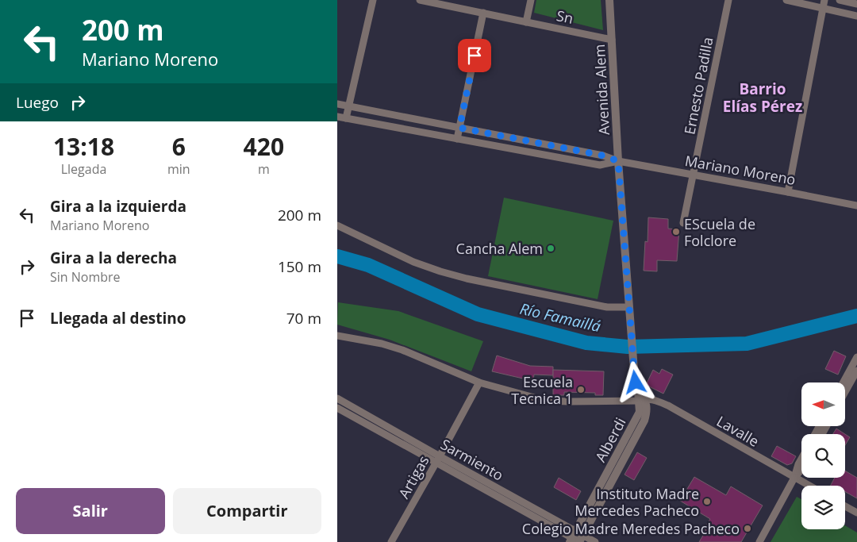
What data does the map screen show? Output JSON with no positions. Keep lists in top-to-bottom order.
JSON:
{
  "streets": {
    "street": [
      "Sn",
      "Ernesto Padilla",
      "Avenida Alem",
      "Mariano Moreno",
      "Lavalle",
      "Alberdi",
      "Sarmiento",
      "Artigas"
    ]
  },
  "crossings": [
    ["Sn", "Avenida Alem"],
    ["Ernesto Padilla", "Mariano Moreno"],
    ["Avenida Alem", "Mariano Moreno"],
    ["Avenida Alem", "Alberdi"],
    ["Lavalle", "Alberdi"],
    ["Lavalle", "Artigas"],
    ["Alberdi", "Sarmiento"],
    ["Sarmiento", "Artigas"]
  ],
  "districts": ["Barrio Elías Pérez"],
  "water": ["Río Famaillá"],
  "places": [
    "EScuela de Folclore",
    "Cancha Alem",
    "Escuela Tecnica 1",
    "Instituto Madre Mercedes Pacheco",
    "Colegio Madre Meredes Pacheco"
  ],
  "north": "left",
  "page": {
    "turn": ["200 m", "Mariano Moreno"],
    "then": "Luego",
    "eta": [
      "13:18",
      "Llegada",
      "6",
      "min",
      "420",
      "m"
    ],
    "list": [
      {
        "name": "Gira a la izquierda",
        "note": "Mariano Moreno",
        "value": "200 m"
      },
      {
        "name": "Gira a la derecha",
        "note": "Sin Nombre",
        "value": "150 m"
      },
      {
        "name": "Llegada al destino",
        "value": "70 m"
      }
    ],
    "buttons": ["Salir", "Compartir"]
  }
}
